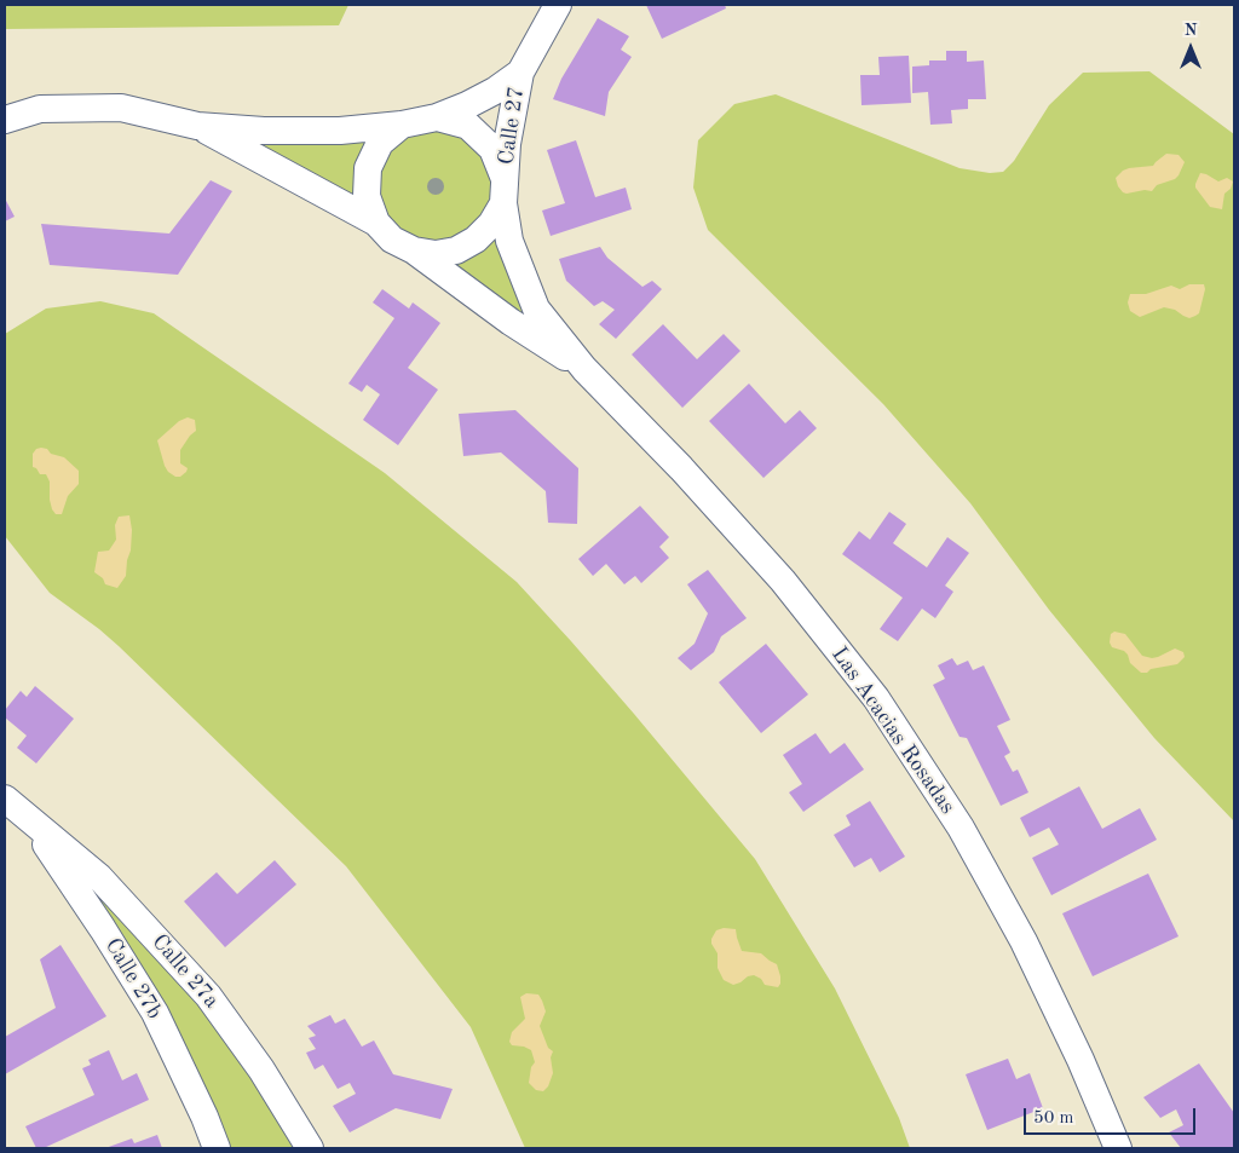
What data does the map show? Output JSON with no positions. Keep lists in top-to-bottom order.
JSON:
{
  "streets": {
    "street": [
      "Calle 27",
      "Las Acacias Rosadas",
      "Calle 27a",
      "Calle 27b"
    ]
  },
  "crossings": [
    ["Calle 27", "Las Acacias Rosadas"],
    ["Calle 27a", "Calle 27b"]
  ],
  "scale_bar": "50 m",
  "north": "top"
}
